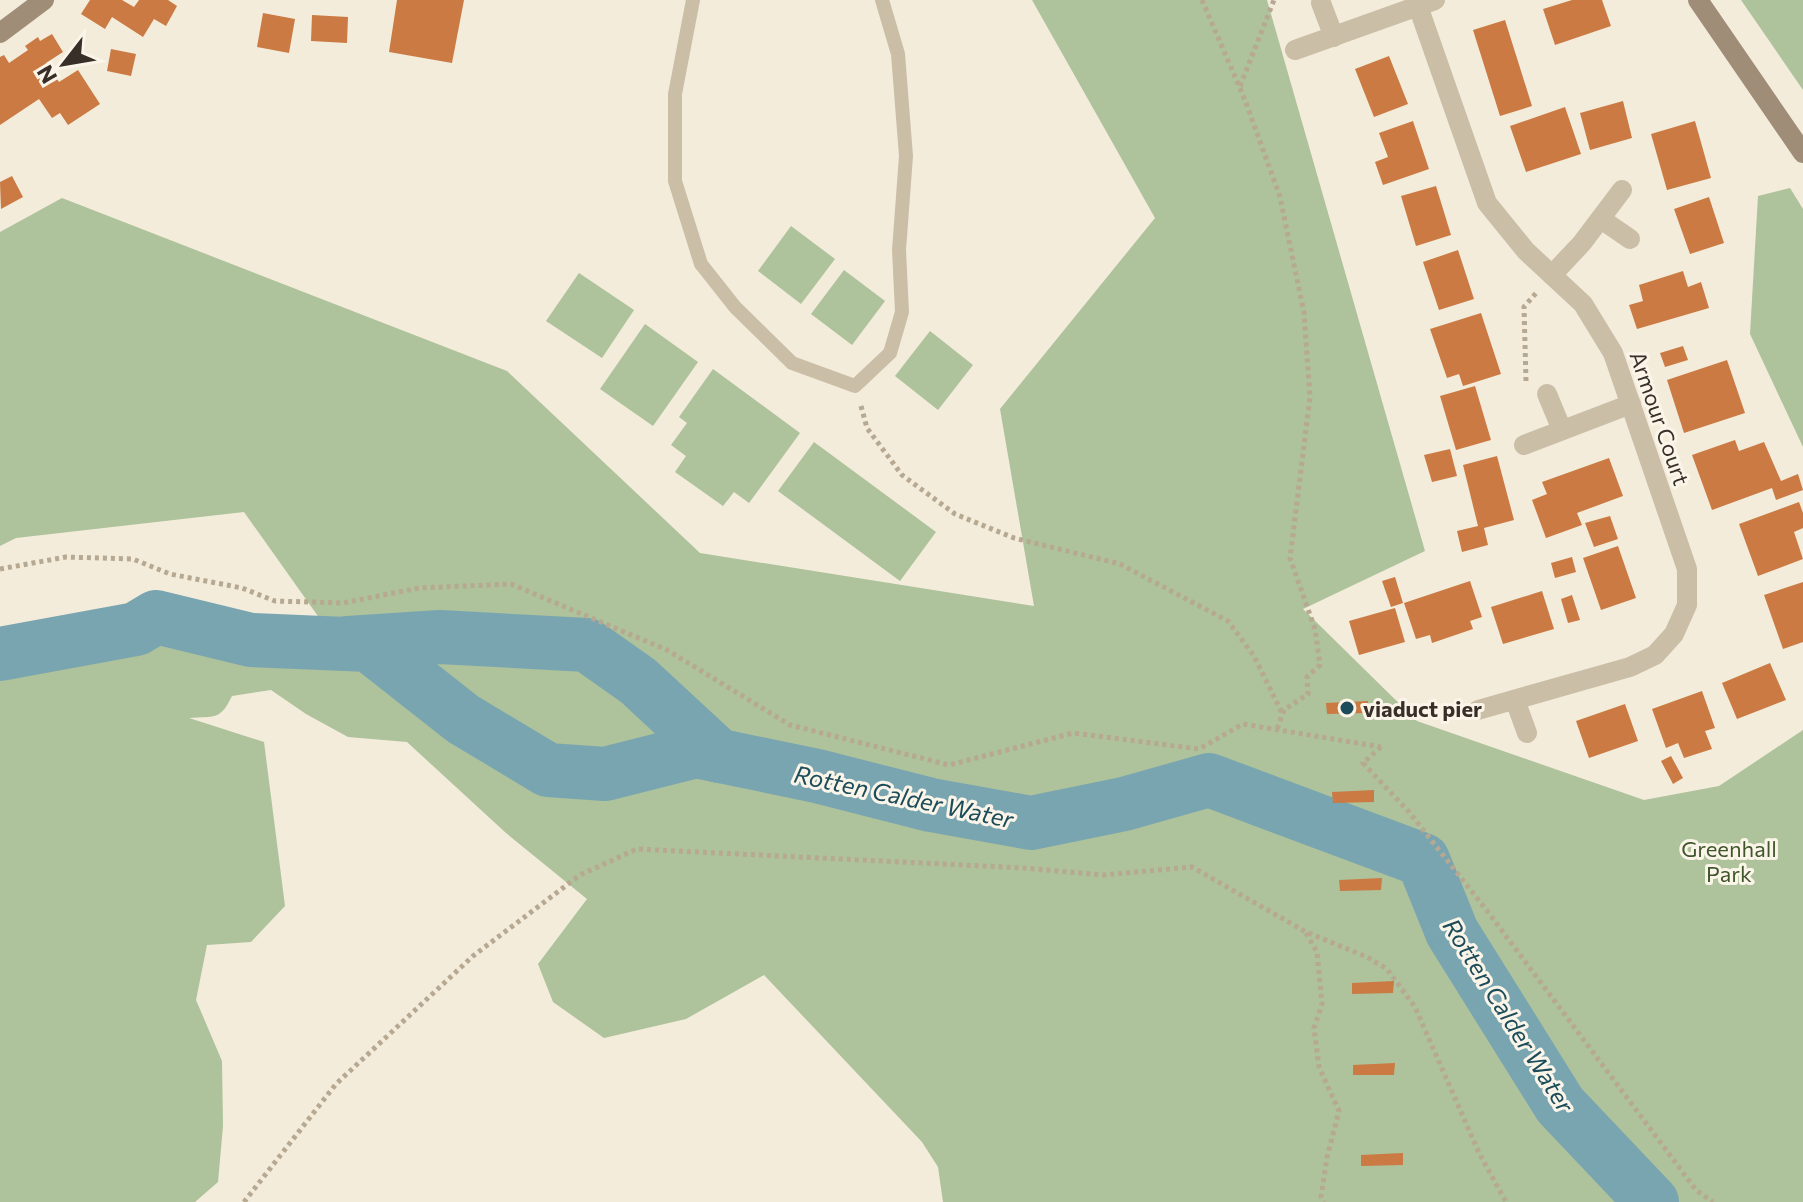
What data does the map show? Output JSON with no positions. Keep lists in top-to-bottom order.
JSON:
{
  "streets": {
    "street": ["Armour Court"]
  },
  "water": ["Rotten Calder Water"],
  "parks": ["Greenhall Park"],
  "places": ["viaduct pier"],
  "north": "bottom left"
}
